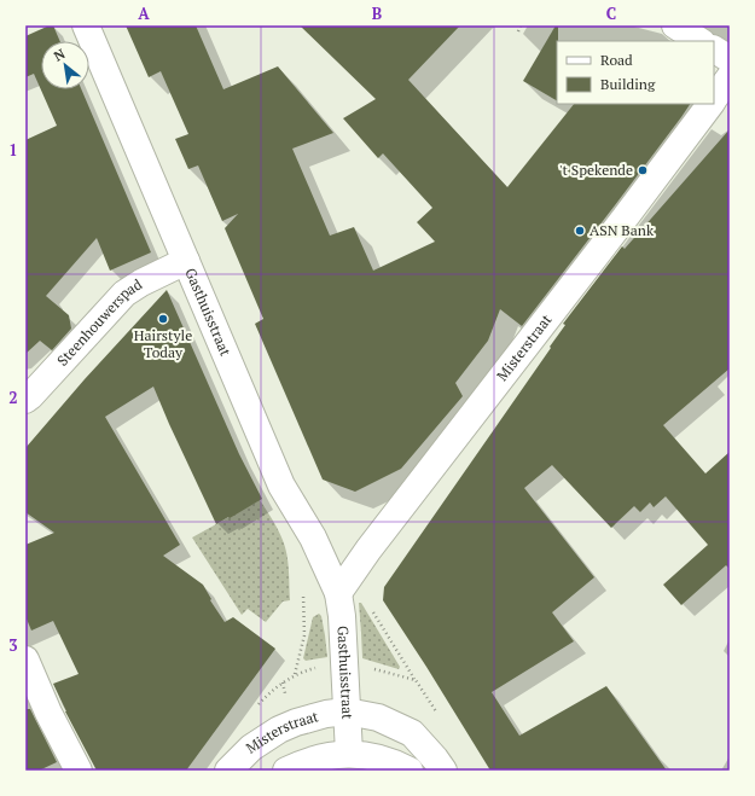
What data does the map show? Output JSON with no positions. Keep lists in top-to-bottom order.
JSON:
{
  "streets": {
    "street": ["Gasthuisstraat", "Steenhouwerspad", "Misterstraat"]
  },
  "crossings": [
    ["Gasthuisstraat", "Steenhouwerspad"],
    ["Gasthuisstraat", "Misterstraat"]
  ],
  "places": ["'t Spekende", "ASN Bank", "Hairstyle Today"],
  "legend": ["Road", "Building"],
  "north": "top left",
  "grid": {
    "columns": ["A", "B", "C"],
    "rows": ["1", "2", "3"]
  }
}
